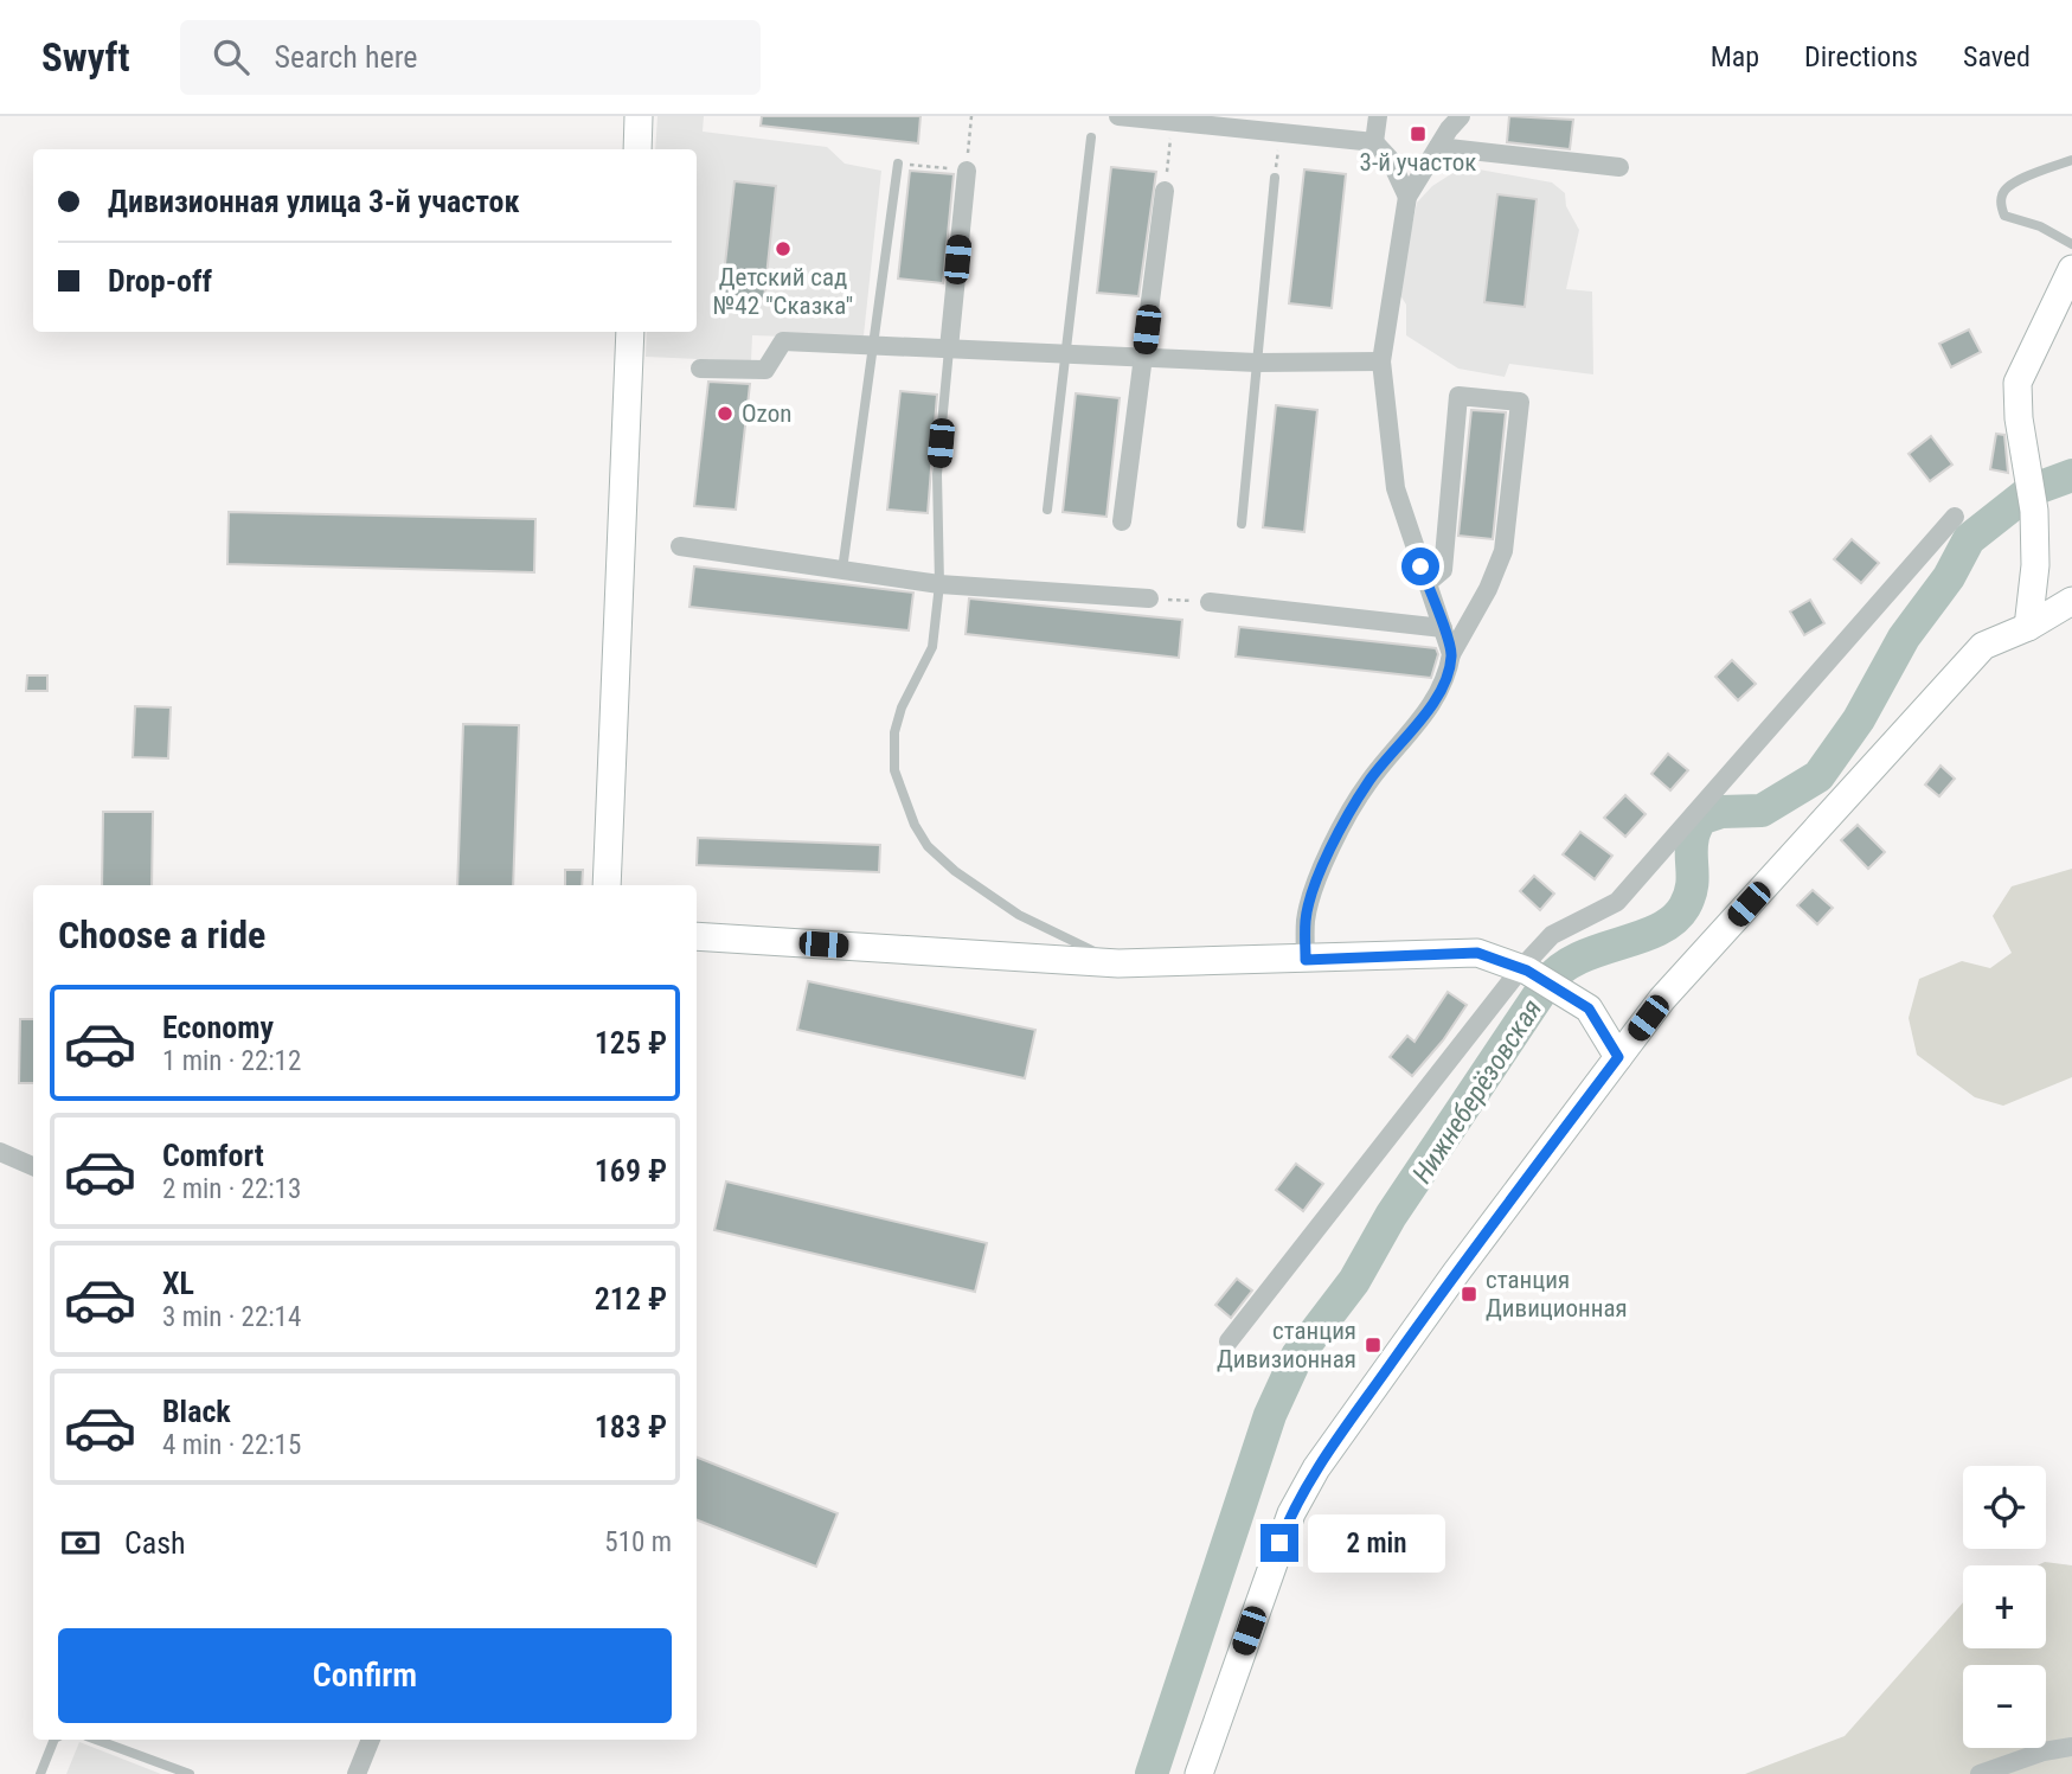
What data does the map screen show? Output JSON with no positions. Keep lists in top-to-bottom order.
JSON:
{
  "water": ["Нижнеберёзовская"],
  "places": {
    "transit": ["3-й участок", "станция Дивиционная", "станция Дивизионная"],
    "other": ["Детский сад №42 \"Сказка\"", "Ozon"]
  },
  "page": {
    "header": "Swyft",
    "search": "Search here",
    "nav": ["Map", "Directions", "Saved"],
    "banner": ["Дивизионная улица 3-й участок", "Drop-off"],
    "heading": "Choose a ride",
    "list": [
      {
        "name": "Economy",
        "note": "1 min · 22:12",
        "value": "125 ₽"
      },
      {
        "name": "Comfort",
        "note": "2 min · 22:13",
        "value": "169 ₽"
      },
      {
        "name": "XL",
        "note": "3 min · 22:14",
        "value": "212 ₽"
      },
      {
        "name": "Black",
        "note": "4 min · 22:15",
        "value": "183 ₽"
      }
    ],
    "map_buttons": ["+", "−"],
    "pay": ["Cash", "510 m"],
    "bubble": "2 min",
    "buttons": "Confirm"
  }
}
